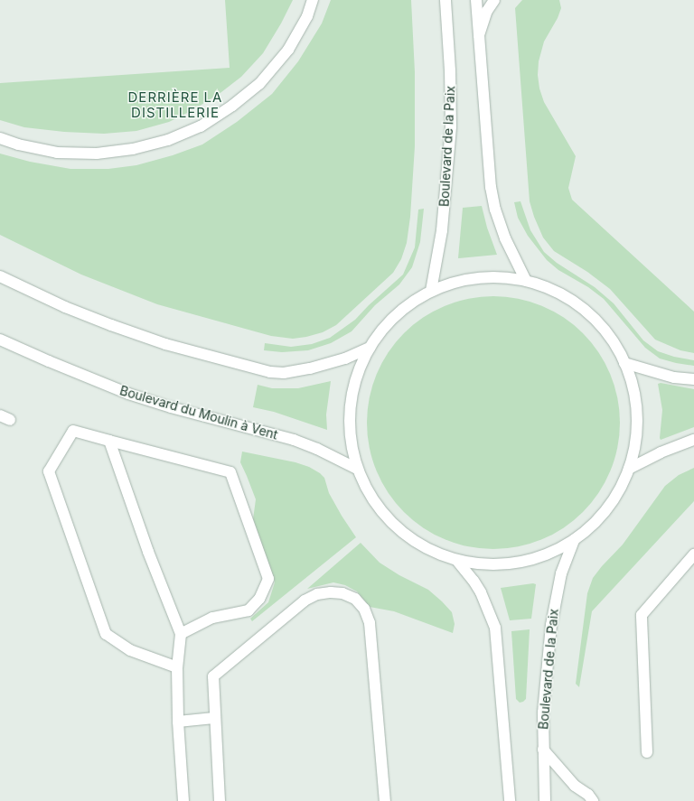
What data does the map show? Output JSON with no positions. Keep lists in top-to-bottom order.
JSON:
{
  "streets": {
    "main road": ["Boulevard de la Paix", "Boulevard du Moulin à Vent"]
  },
  "districts": ["DERRIÈRE LA DISTILLERIE"]
}
